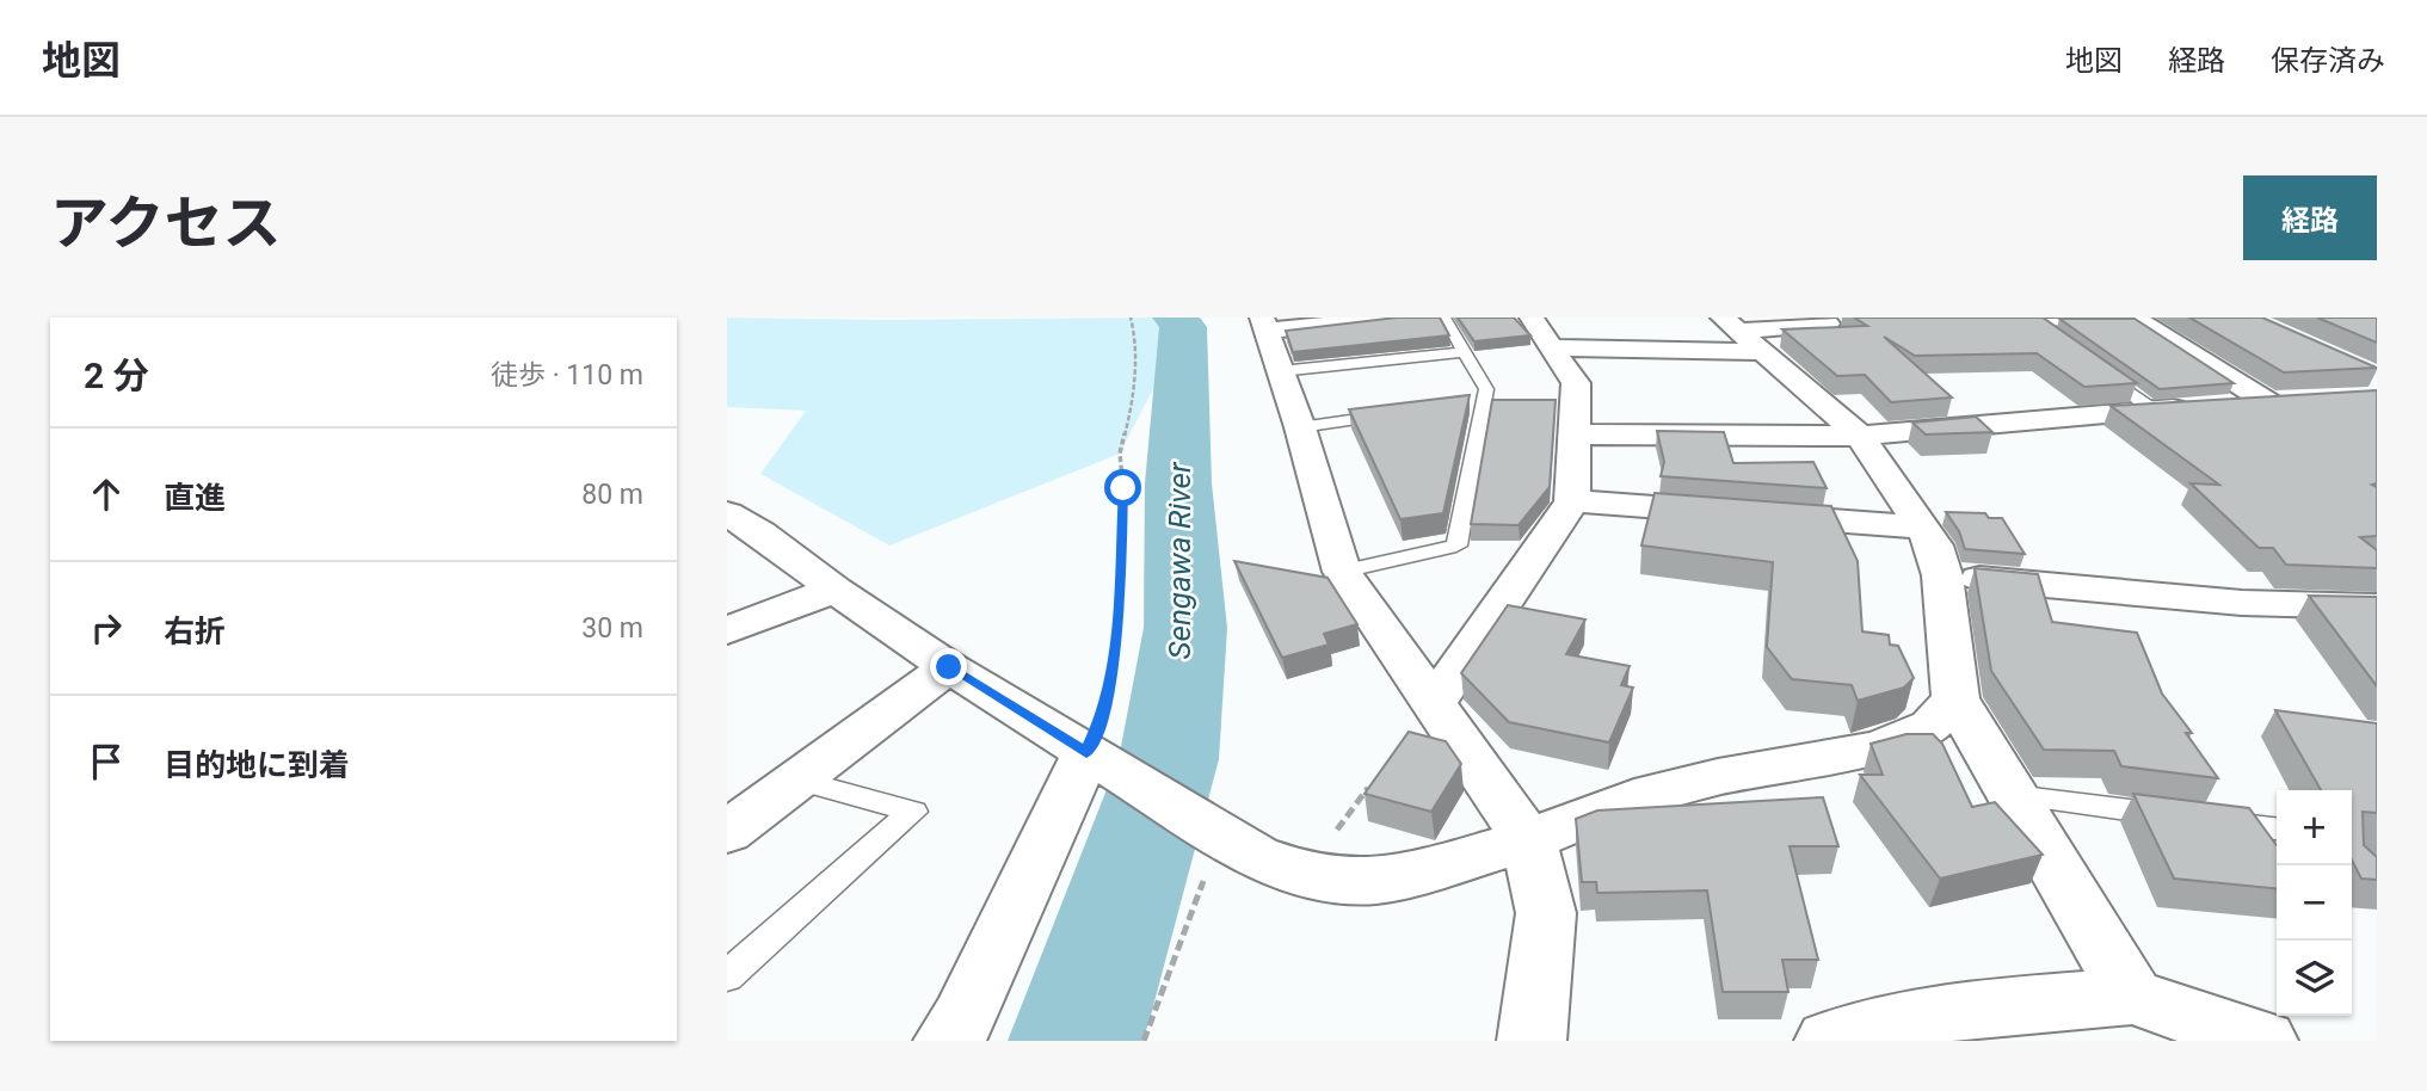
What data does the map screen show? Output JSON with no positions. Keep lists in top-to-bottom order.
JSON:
{
  "water": ["Sengawa River"],
  "page": {
    "header": "地図",
    "nav": ["地図", "経路", "保存済み"],
    "title": "アクセス",
    "buttons": "経路",
    "heading": ["2 分", "徒歩 · 110 m"],
    "list": [
      ["直進", "80 m"],
      ["右折", "30 m"],
      "目的地に到着"
    ],
    "map_buttons": ["+", "−"]
  }
}
